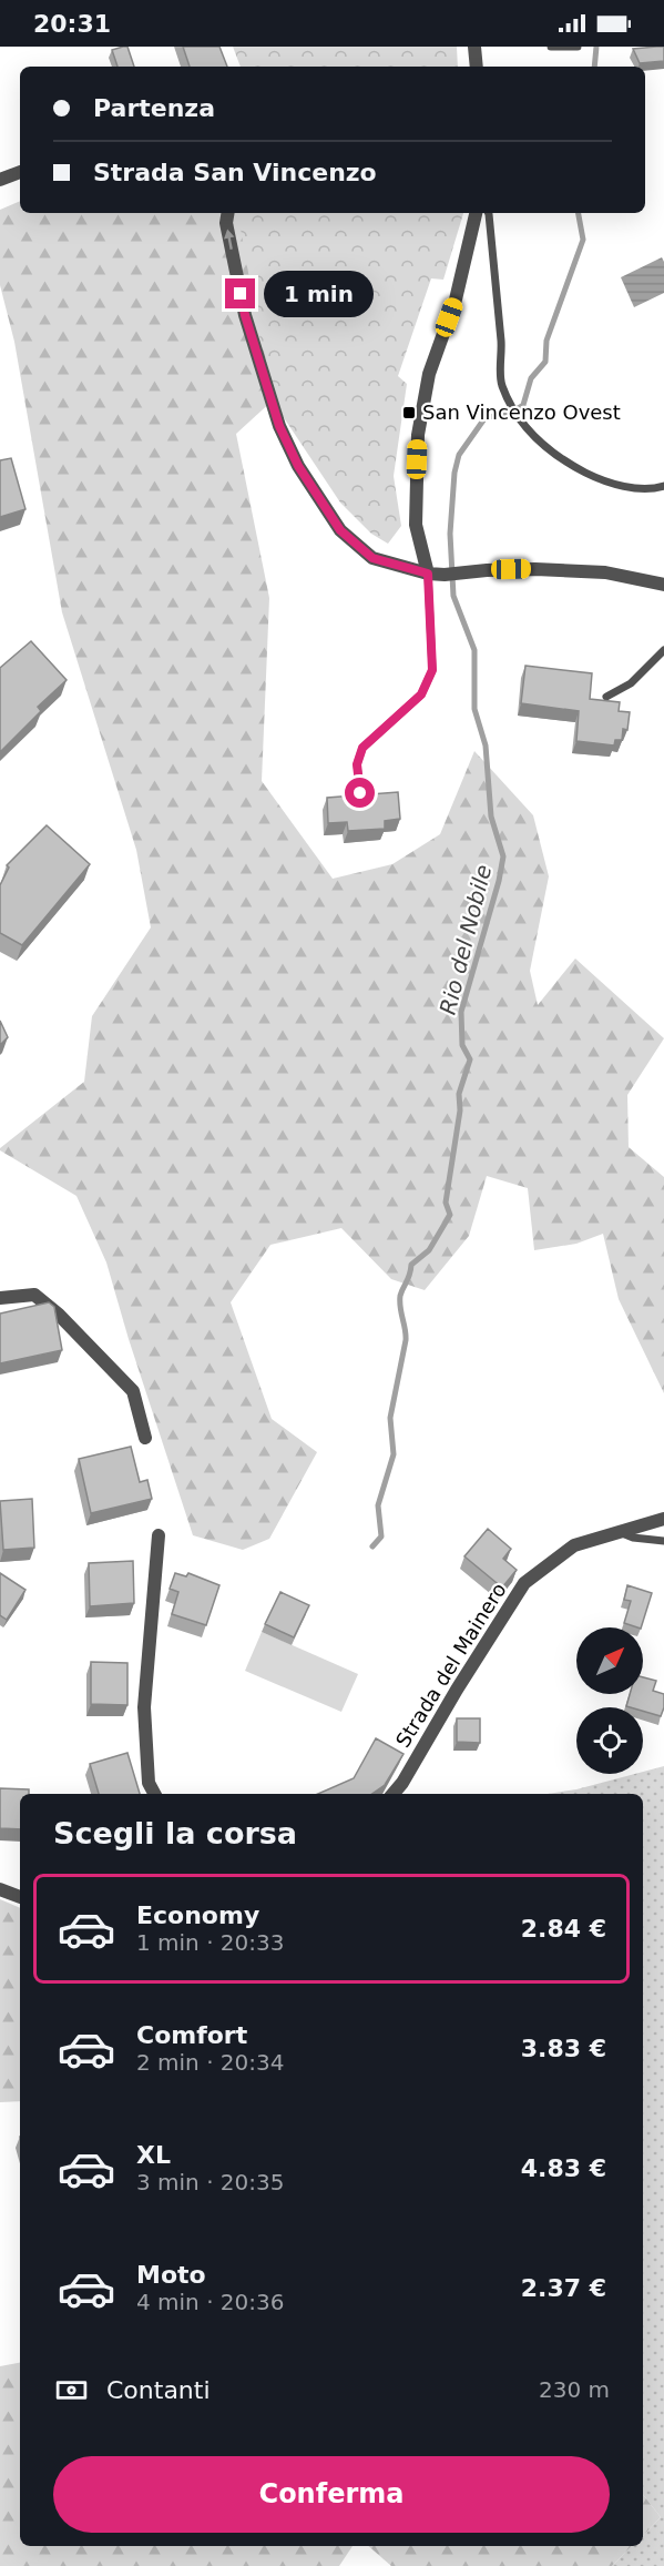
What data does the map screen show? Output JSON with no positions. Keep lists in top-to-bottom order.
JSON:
{
  "streets": {
    "street": ["Strada del Mainero"]
  },
  "water": ["Rio del Nobile"],
  "places": {
    "transit": ["San Vincenzo Ovest"]
  },
  "north": "top right",
  "page": {
    "status": "20:31",
    "banner": ["Partenza", "Strada San Vincenzo"],
    "bubble": "1 min",
    "heading": "Scegli la corsa",
    "list": [
      {
        "name": "Economy",
        "note": "1 min · 20:33",
        "value": "2.84 €"
      },
      {
        "name": "Comfort",
        "note": "2 min · 20:34",
        "value": "3.83 €"
      },
      {
        "name": "XL",
        "note": "3 min · 20:35",
        "value": "4.83 €"
      },
      {
        "name": "Moto",
        "note": "4 min · 20:36",
        "value": "2.37 €"
      }
    ],
    "pay": ["Contanti", "230 m"],
    "buttons": "Conferma"
  }
}
